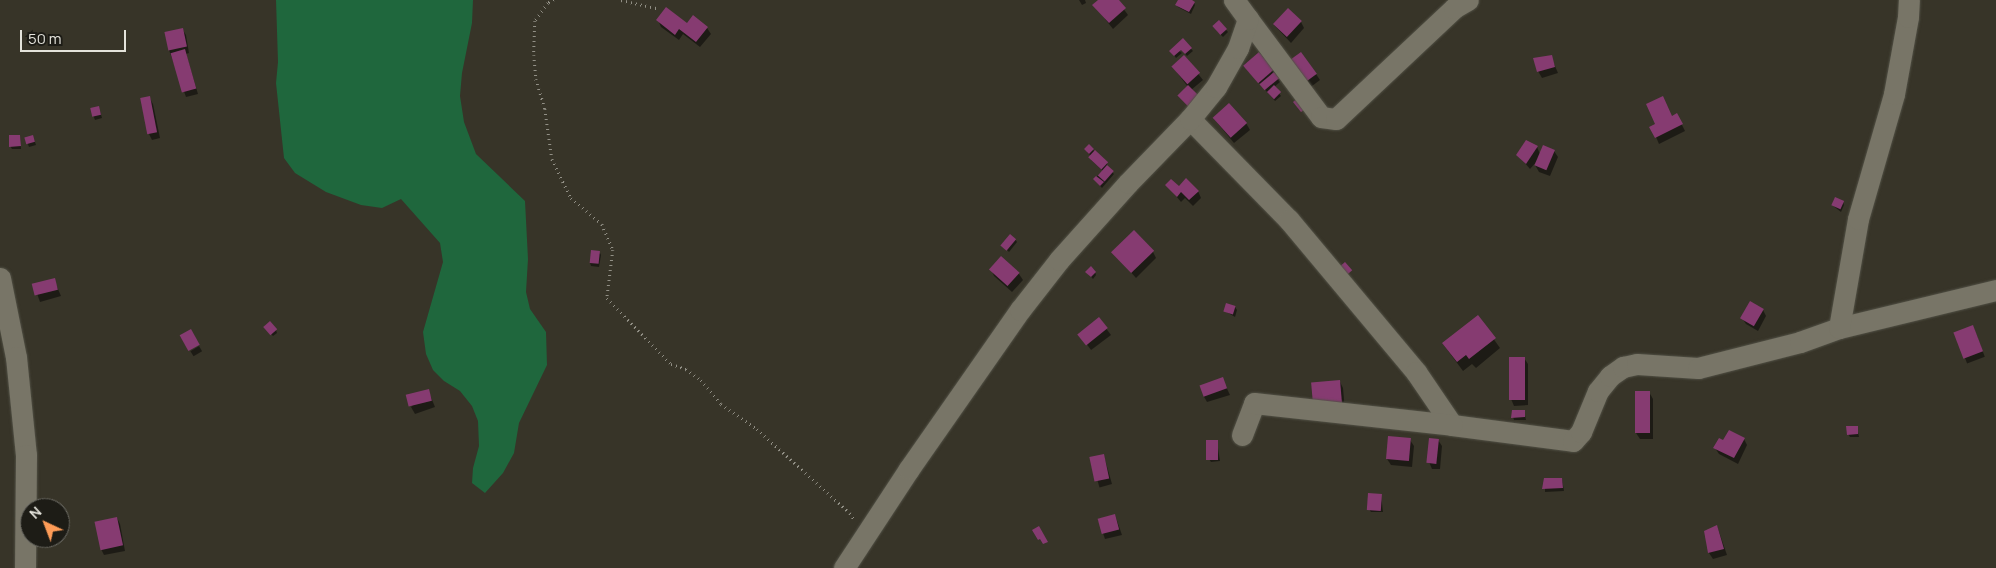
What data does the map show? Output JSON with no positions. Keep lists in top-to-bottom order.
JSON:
{
  "scale_bar": "50 m",
  "north": "top left"
}
